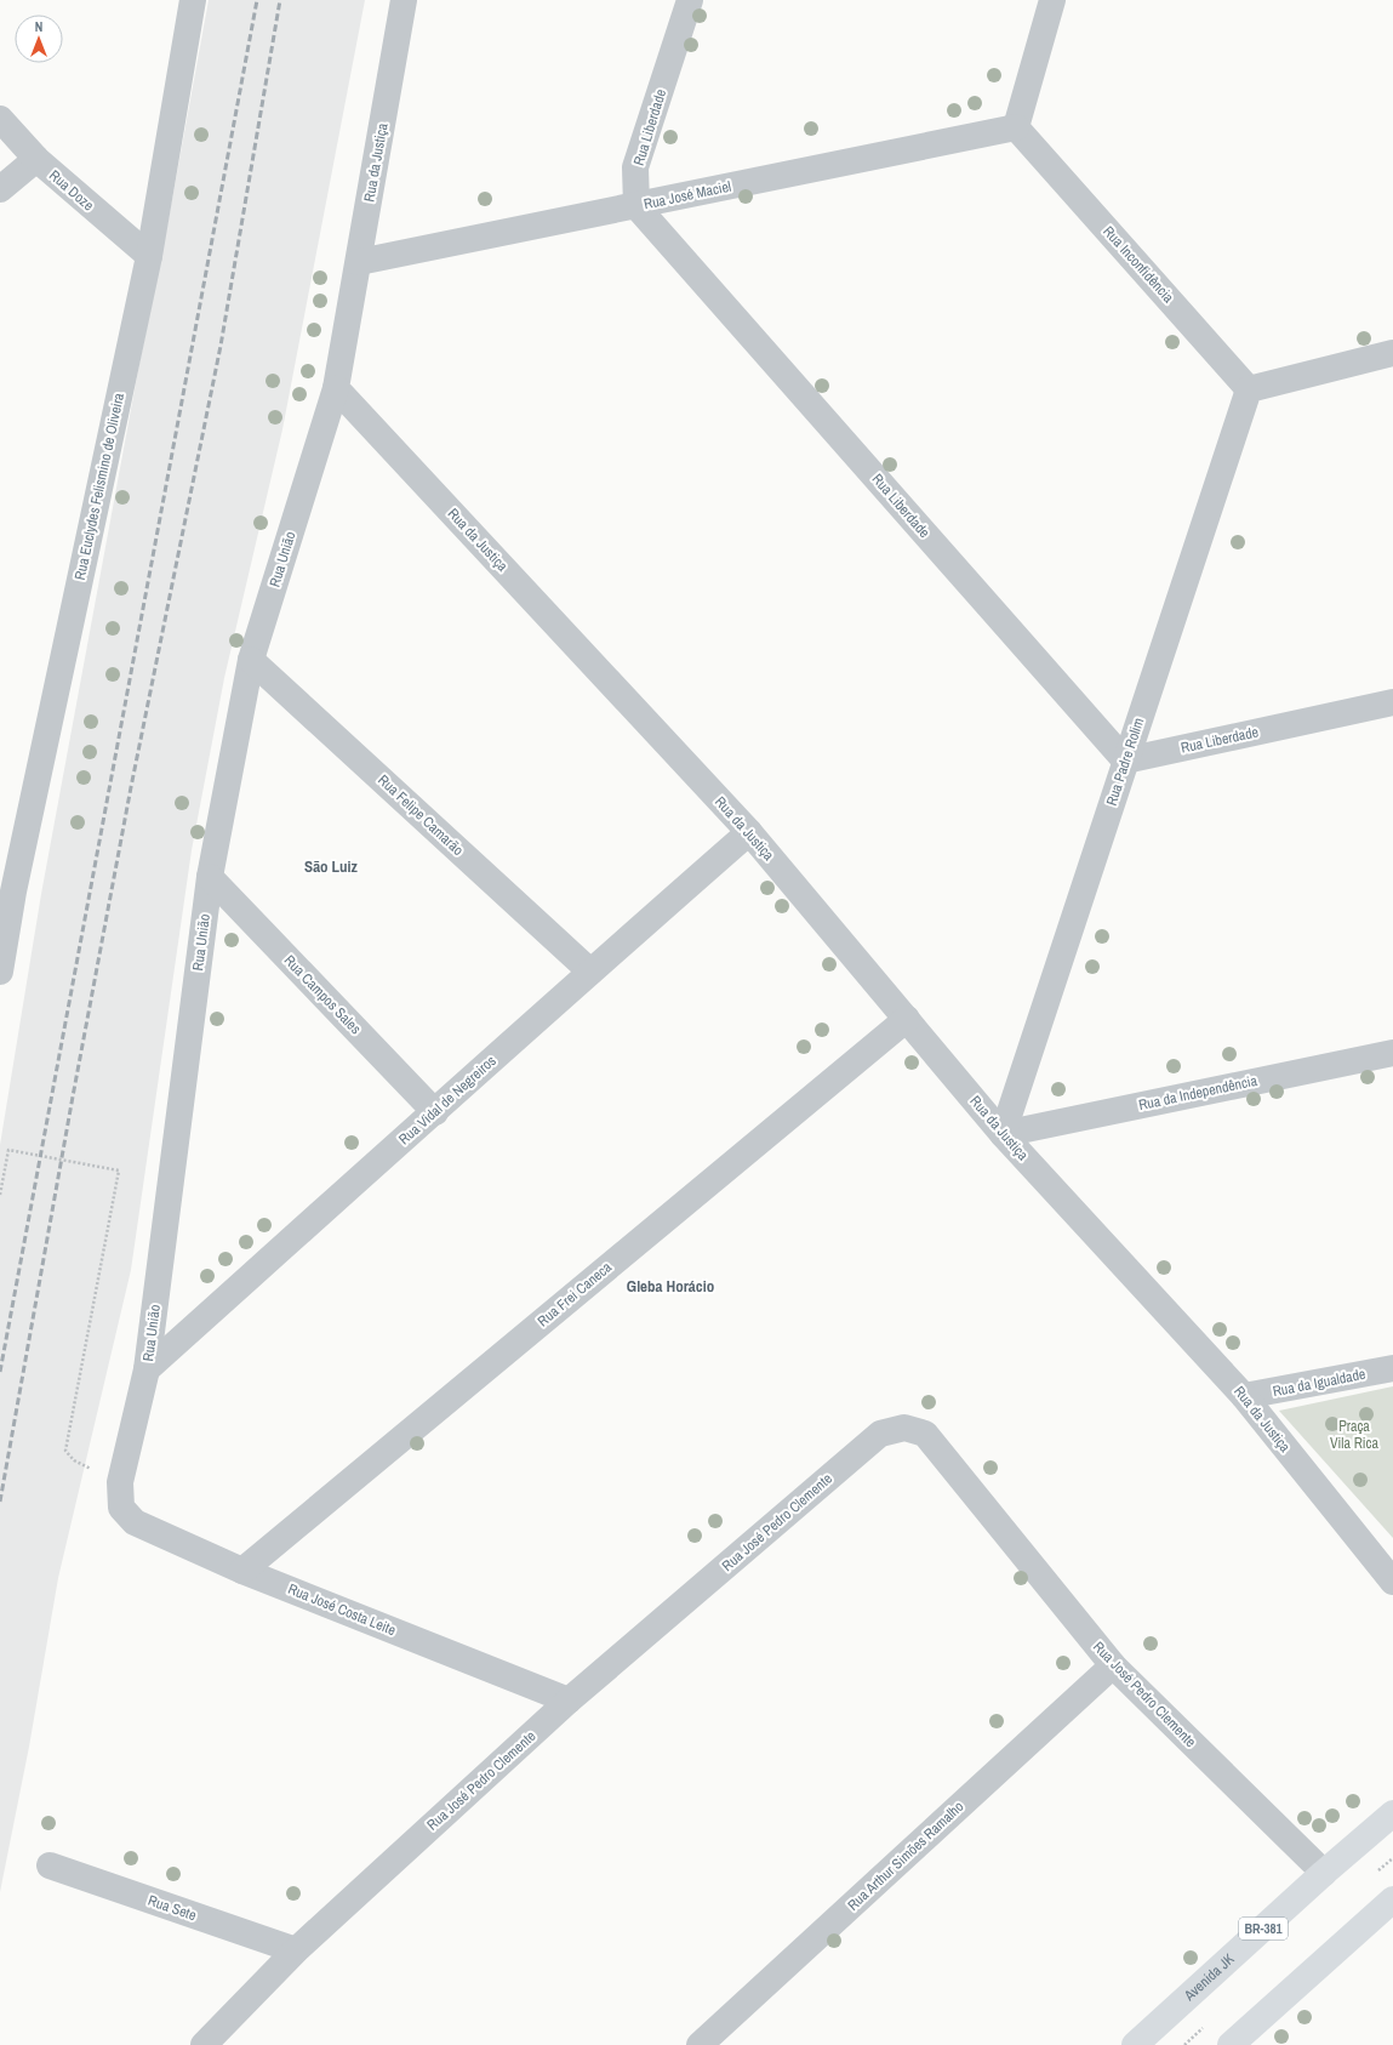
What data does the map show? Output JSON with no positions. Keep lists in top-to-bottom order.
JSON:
{
  "streets": {
    "main road": ["BR-381", "Avenida JK"],
    "street": [
      "Rua Liberdade",
      "Rua da Justiça",
      "Rua Doze",
      "Rua José Maciel",
      "Rua Inconfidência",
      "Rua Euclydes Felismino de Oliveira",
      "Rua União",
      "Rua Padre Rolim",
      "Rua Felipe Camarão",
      "Rua Campos Sales",
      "Rua da Independência",
      "Rua Vidal de Negreiros",
      "Rua Frei Caneca",
      "Rua da Igualdade",
      "Rua José Pedro Clemente",
      "Rua José Costa Leite",
      "Rua Arthur Simões Ramalho",
      "Rua Sete"
    ]
  },
  "crossings": [
    ["Rua Liberdade", "Rua José Maciel"],
    ["Rua Liberdade", "Rua Padre Rolim"],
    ["Rua da Justiça", "Rua José Maciel"],
    ["Rua da Justiça", "Rua União"],
    ["Rua da Justiça", "Rua Padre Rolim"],
    ["Rua da Justiça", "Rua da Independência"],
    ["Rua da Justiça", "Rua Vidal de Negreiros"],
    ["Rua da Justiça", "Rua Frei Caneca"],
    ["Rua da Justiça", "Rua da Igualdade"],
    ["Rua Doze", "Rua Euclydes Felismino de Oliveira"],
    ["Rua José Maciel", "Rua Inconfidência"],
    ["Rua Inconfidência", "Rua Padre Rolim"],
    ["Rua União", "Rua Felipe Camarão"],
    ["Rua União", "Rua Campos Sales"],
    ["Rua União", "Rua Vidal de Negreiros"],
    ["Rua União", "Rua José Costa Leite"],
    ["Rua Padre Rolim", "Rua da Independência"],
    ["Rua Felipe Camarão", "Rua Vidal de Negreiros"],
    ["Rua Campos Sales", "Rua Vidal de Negreiros"],
    ["Rua Frei Caneca", "Rua José Costa Leite"],
    ["Rua José Pedro Clemente", "Rua José Costa Leite"],
    ["Rua José Pedro Clemente", "Rua Arthur Simões Ramalho"],
    ["Rua José Pedro Clemente", "Rua Sete"],
    ["Rua José Pedro Clemente", "Avenida JK"]
  ],
  "districts": ["São Luiz", "Gleba Horácio"],
  "parks": ["Praça Vila Rica"],
  "north": "top"
}
